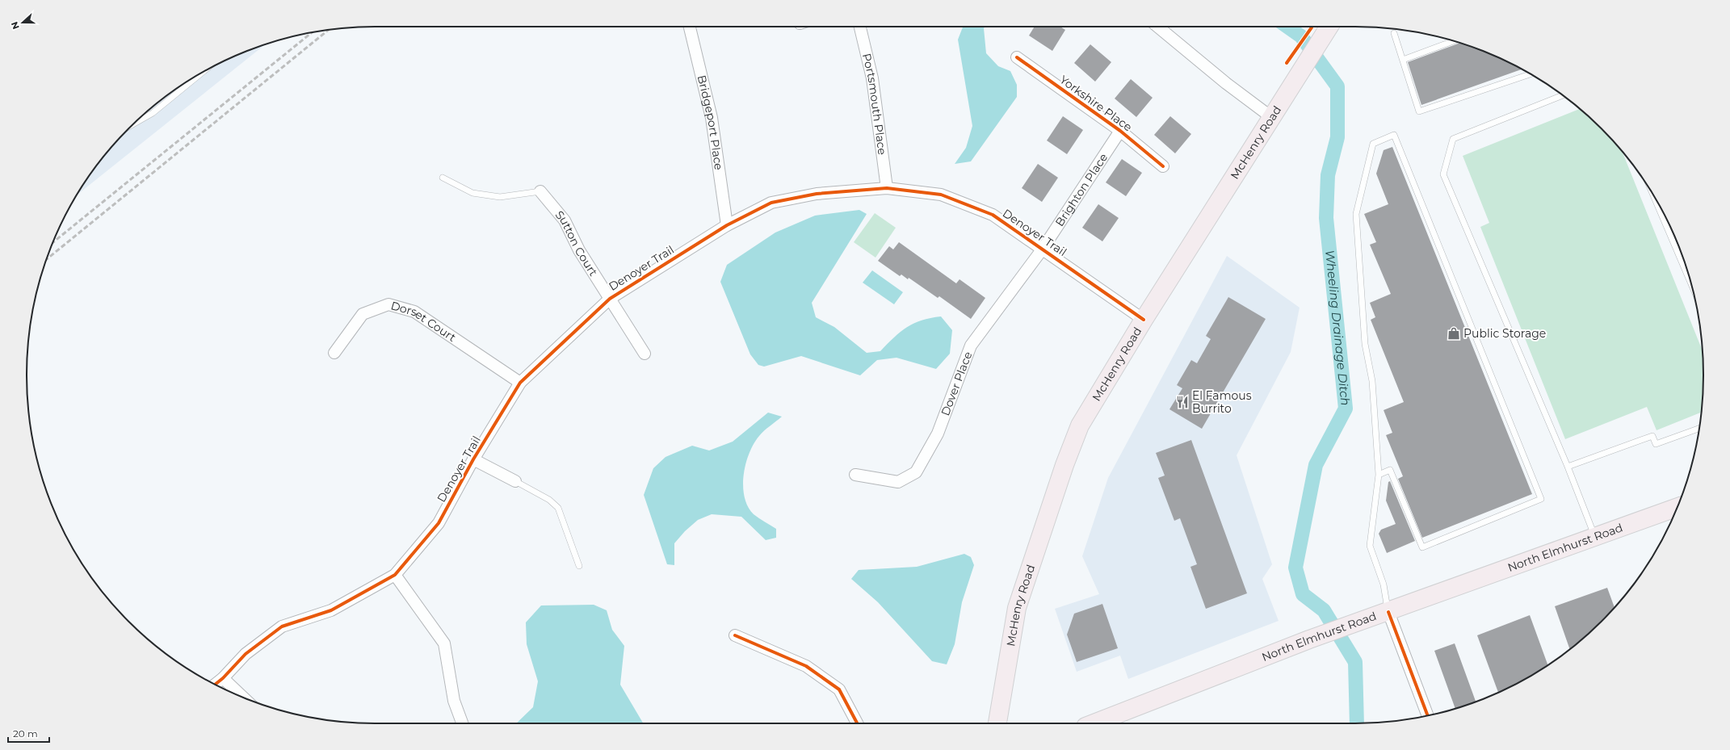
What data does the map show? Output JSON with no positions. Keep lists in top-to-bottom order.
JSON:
{
  "streets": {
    "main road": ["McHenry Road", "North Elmhurst Road"],
    "street": [
      "Yorkshire Place",
      "Portsmouth Place",
      "Bridgeport Place",
      "Brighton Place",
      "Denoyer Trail",
      "Sutton Court",
      "Dorset Court",
      "Dover Place"
    ]
  },
  "crossings": [
    ["Yorkshire Place", "Brighton Place"],
    ["Portsmouth Place", "Denoyer Trail"],
    ["Bridgeport Place", "Denoyer Trail"],
    ["McHenry Road", "Denoyer Trail"],
    ["Brighton Place", "Denoyer Trail"],
    ["Brighton Place", "Dover Place"],
    ["Denoyer Trail", "Sutton Court"],
    ["Denoyer Trail", "Dorset Court"],
    ["Denoyer Trail", "Dover Place"]
  ],
  "water": ["Wheeling Drainage Ditch"],
  "places": {
    "shop": ["Public Storage"],
    "restaurant": ["El Famous Burrito"]
  },
  "scale_bar": "20 m",
  "north": "left"
}
